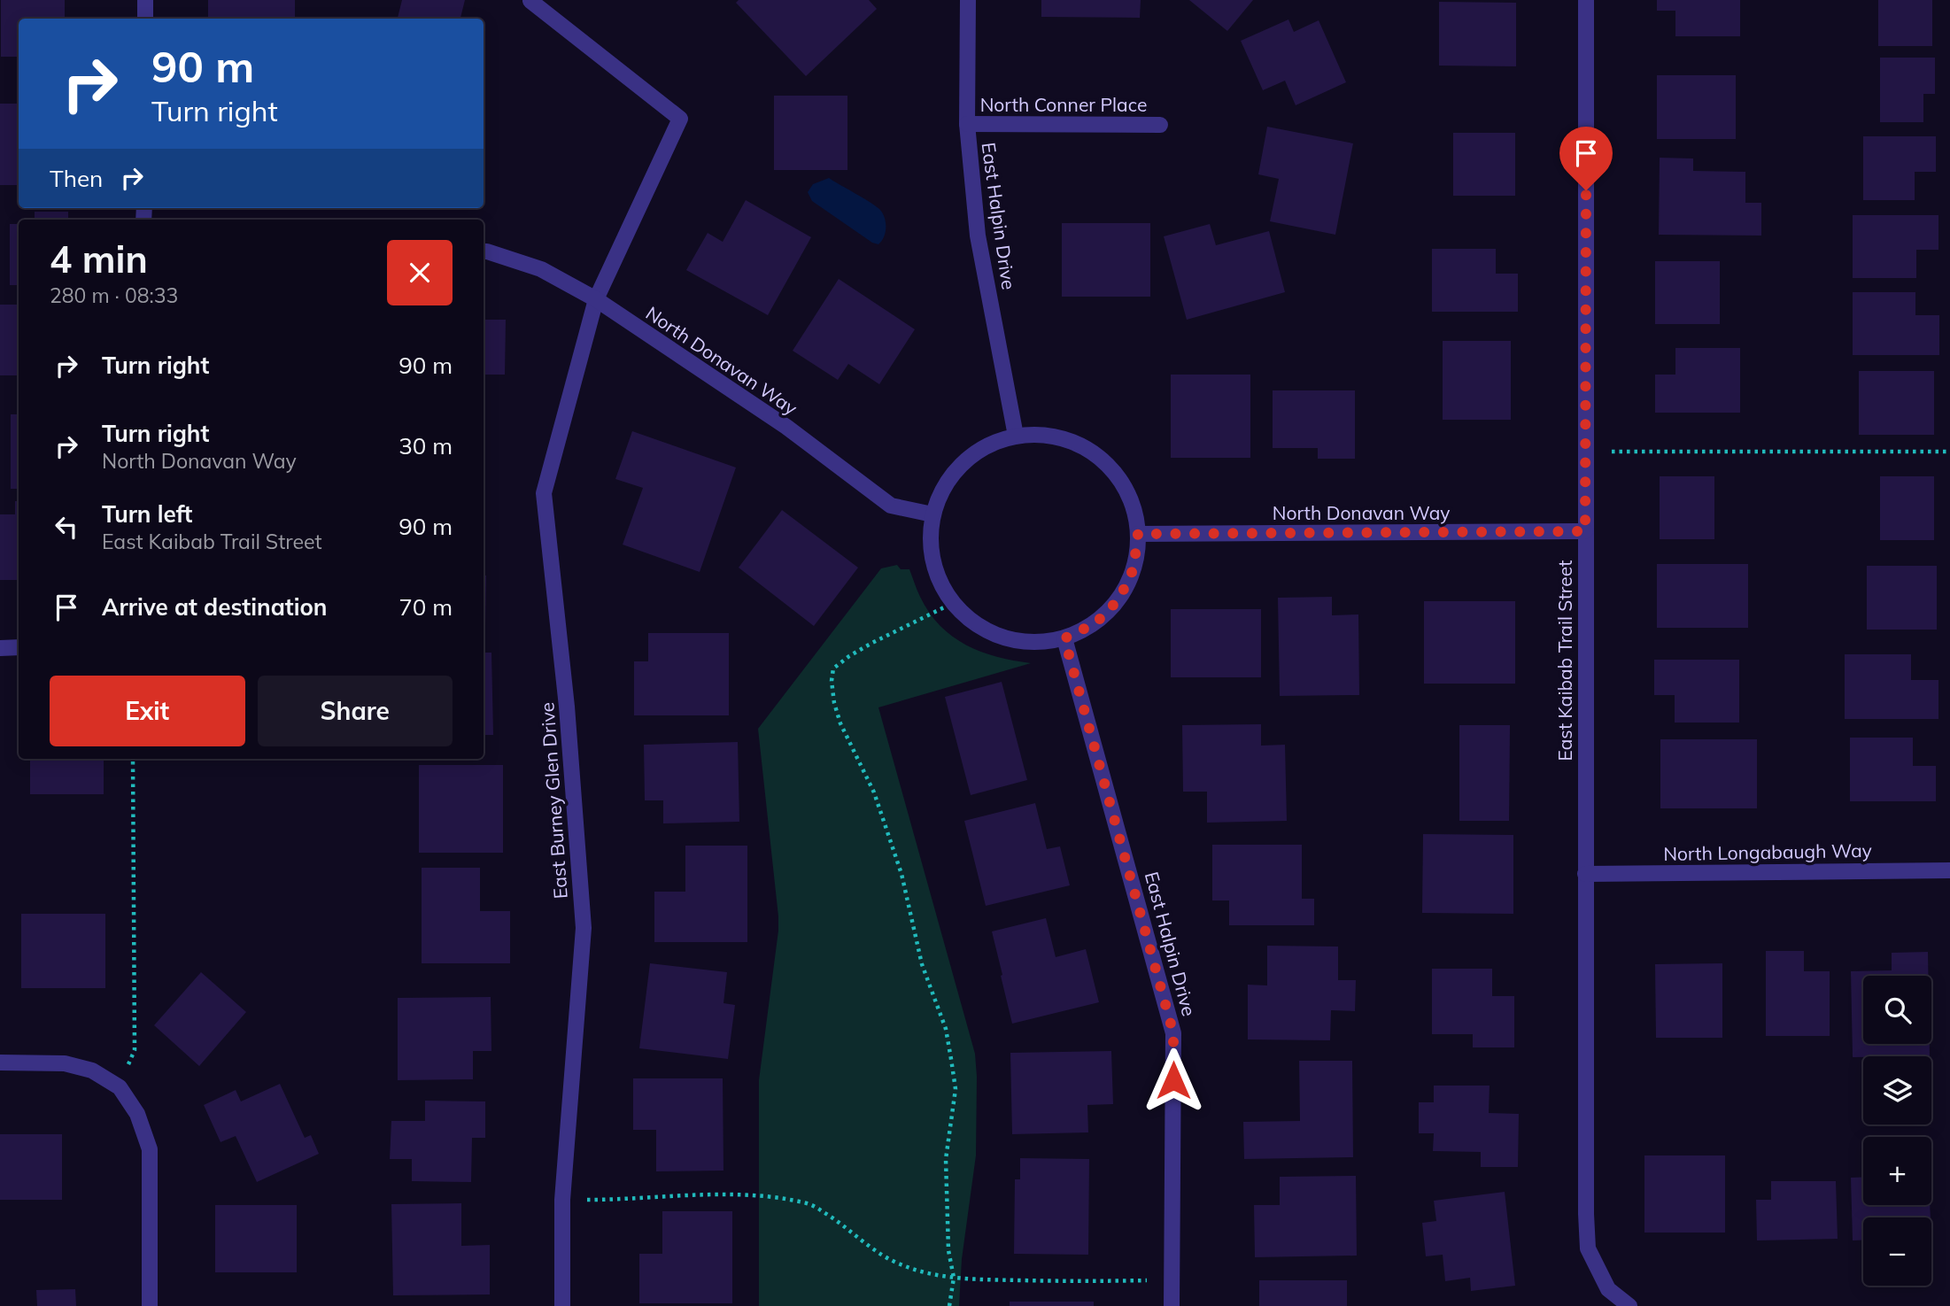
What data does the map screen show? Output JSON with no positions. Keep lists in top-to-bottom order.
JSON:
{
  "streets": {
    "street": [
      "North Conner Place",
      "East Halpin Drive",
      "North Donavan Way",
      "East Kaibab Trail Street",
      "East Burney Glen Drive",
      "North Longabaugh Way"
    ]
  },
  "crossings": [
    ["North Conner Place", "East Halpin Drive"],
    ["East Halpin Drive", "North Donavan Way"],
    ["North Donavan Way", "East Kaibab Trail Street"],
    ["North Donavan Way", "East Burney Glen Drive"],
    ["East Kaibab Trail Street", "North Longabaugh Way"]
  ],
  "page": {
    "turn": ["90 m", "Turn right"],
    "then": "Then",
    "heading": ["4 min", "280 m · 08:33"],
    "list": [
      {
        "name": "Turn right",
        "value": "90 m"
      },
      {
        "name": "Turn right",
        "note": "North Donavan Way",
        "value": "30 m"
      },
      {
        "name": "Turn left",
        "note": "East Kaibab Trail Street",
        "value": "90 m"
      },
      {
        "name": "Arrive at destination",
        "value": "70 m"
      }
    ],
    "buttons": ["Exit", "Share"],
    "map_buttons": ["+", "−"]
  }
}
